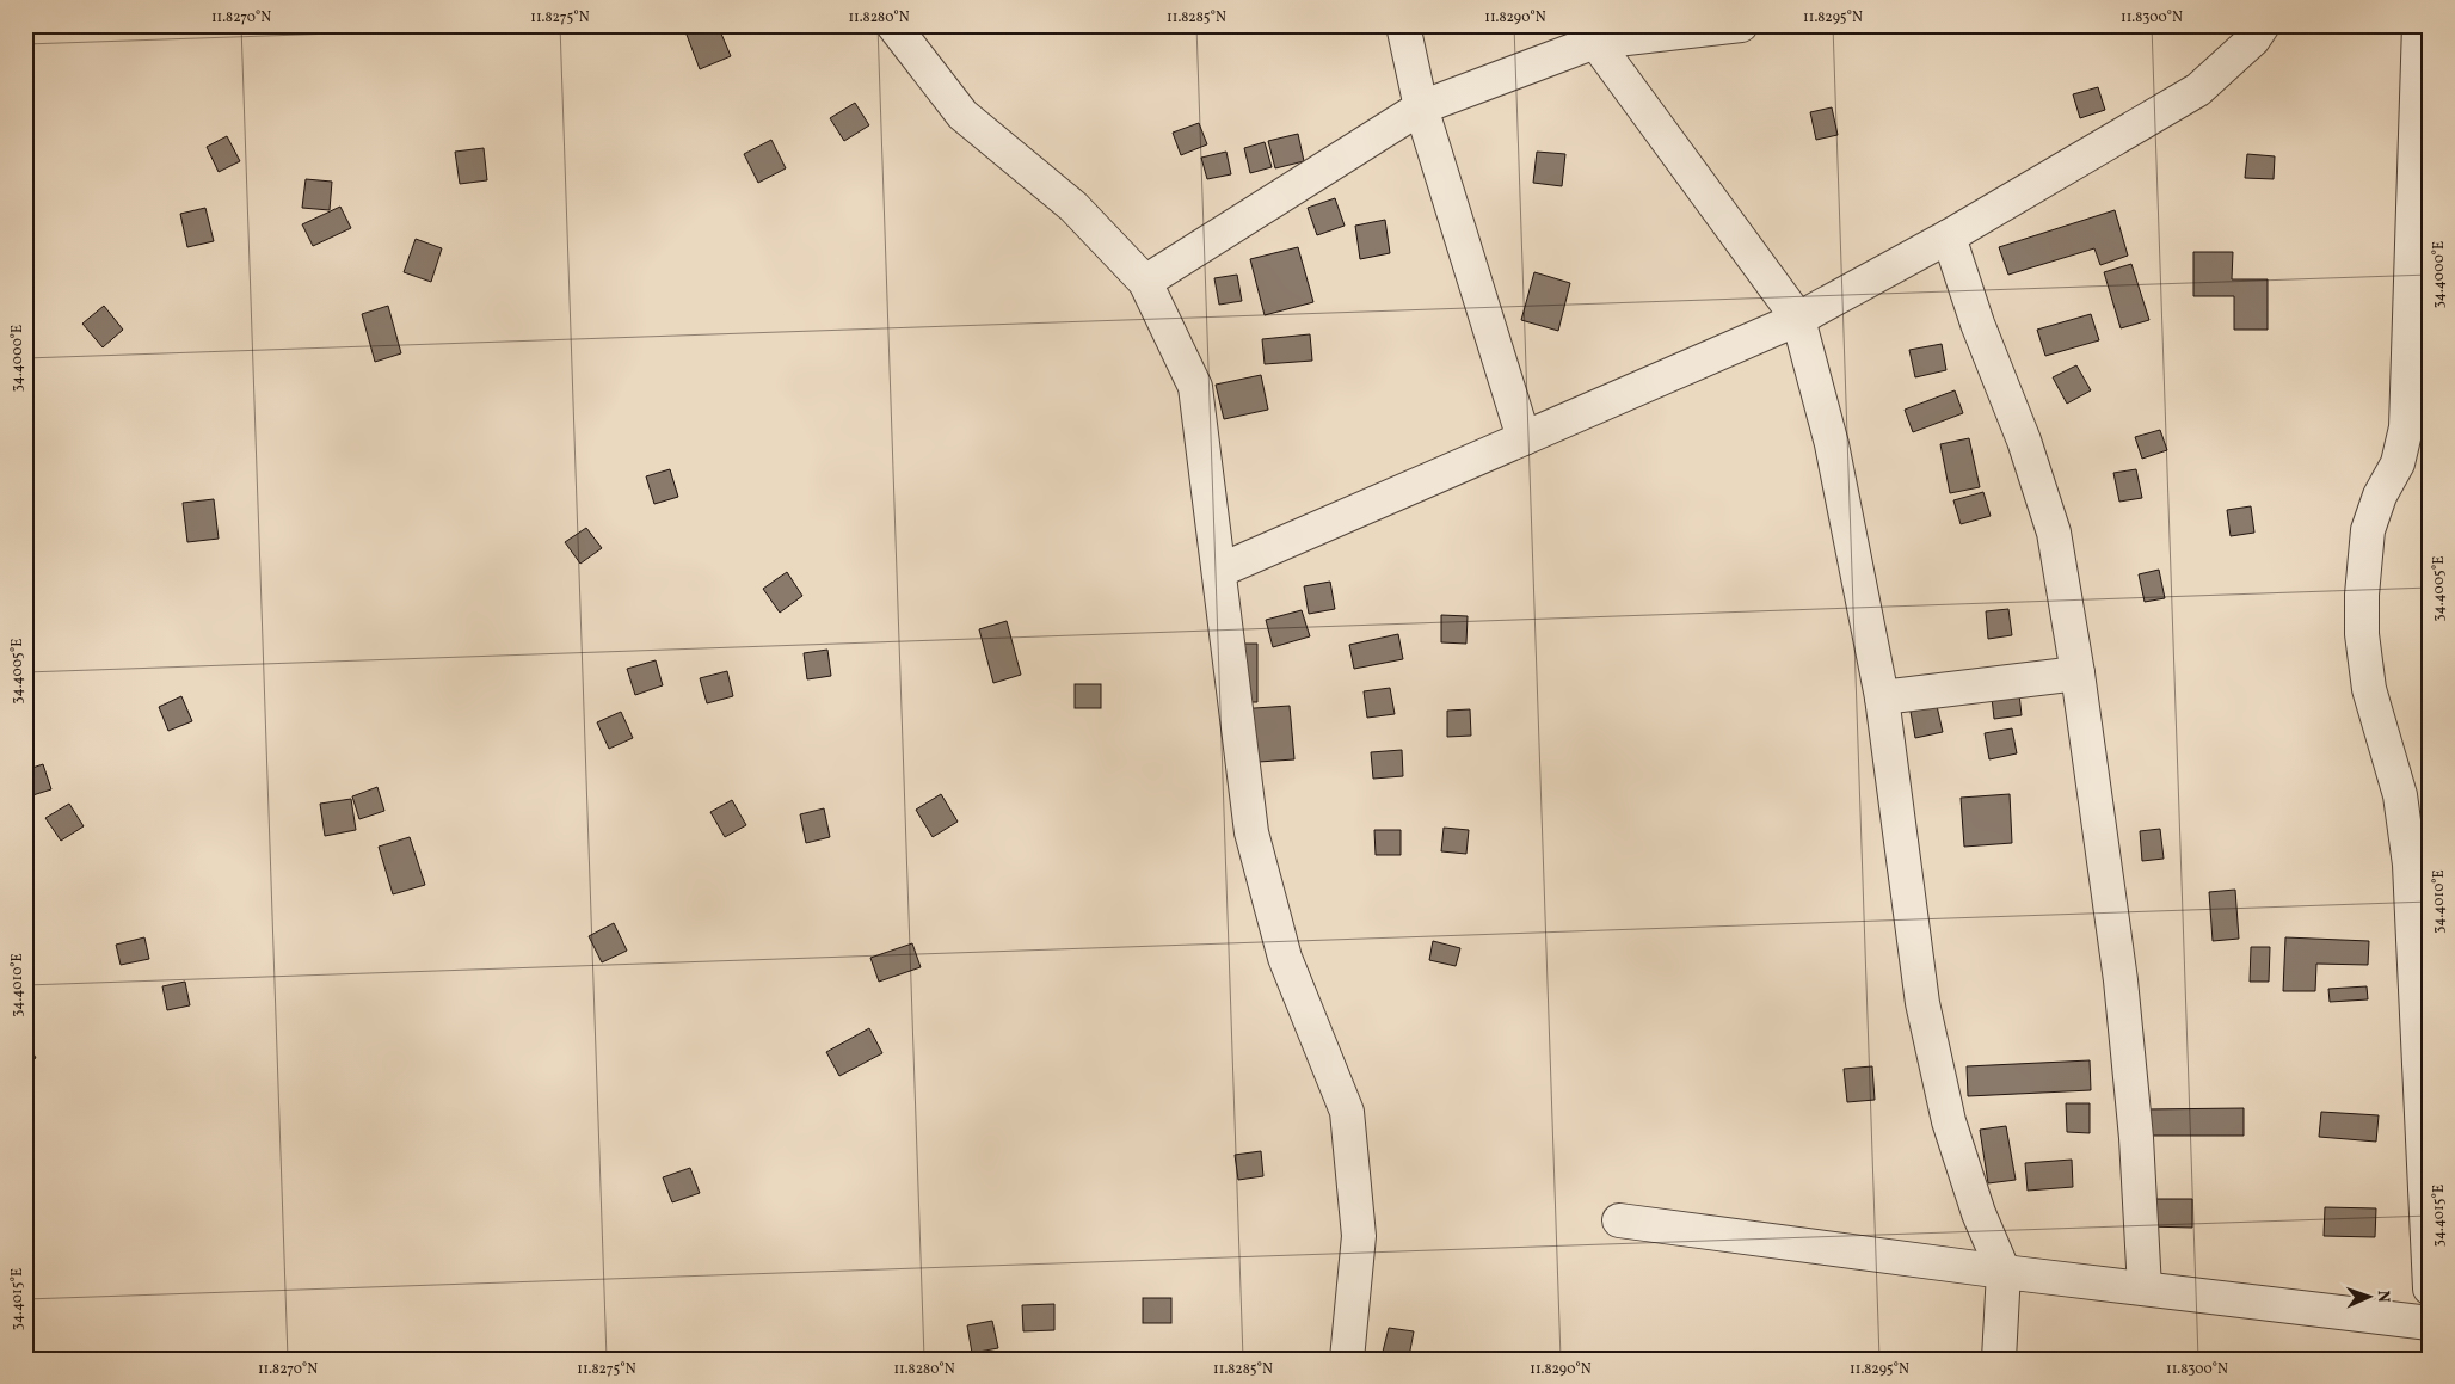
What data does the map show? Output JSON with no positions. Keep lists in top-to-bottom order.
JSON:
{
  "north": "right",
  "coordinates": [
    "11.8270°N",
    "11.8275°N",
    "11.8280°N",
    "11.8285°N",
    "11.8290°N",
    "11.8295°N",
    "11.8300°N",
    "34.4000°E",
    "34.4005°E",
    "34.4010°E",
    "34.4015°E"
  ]
}
